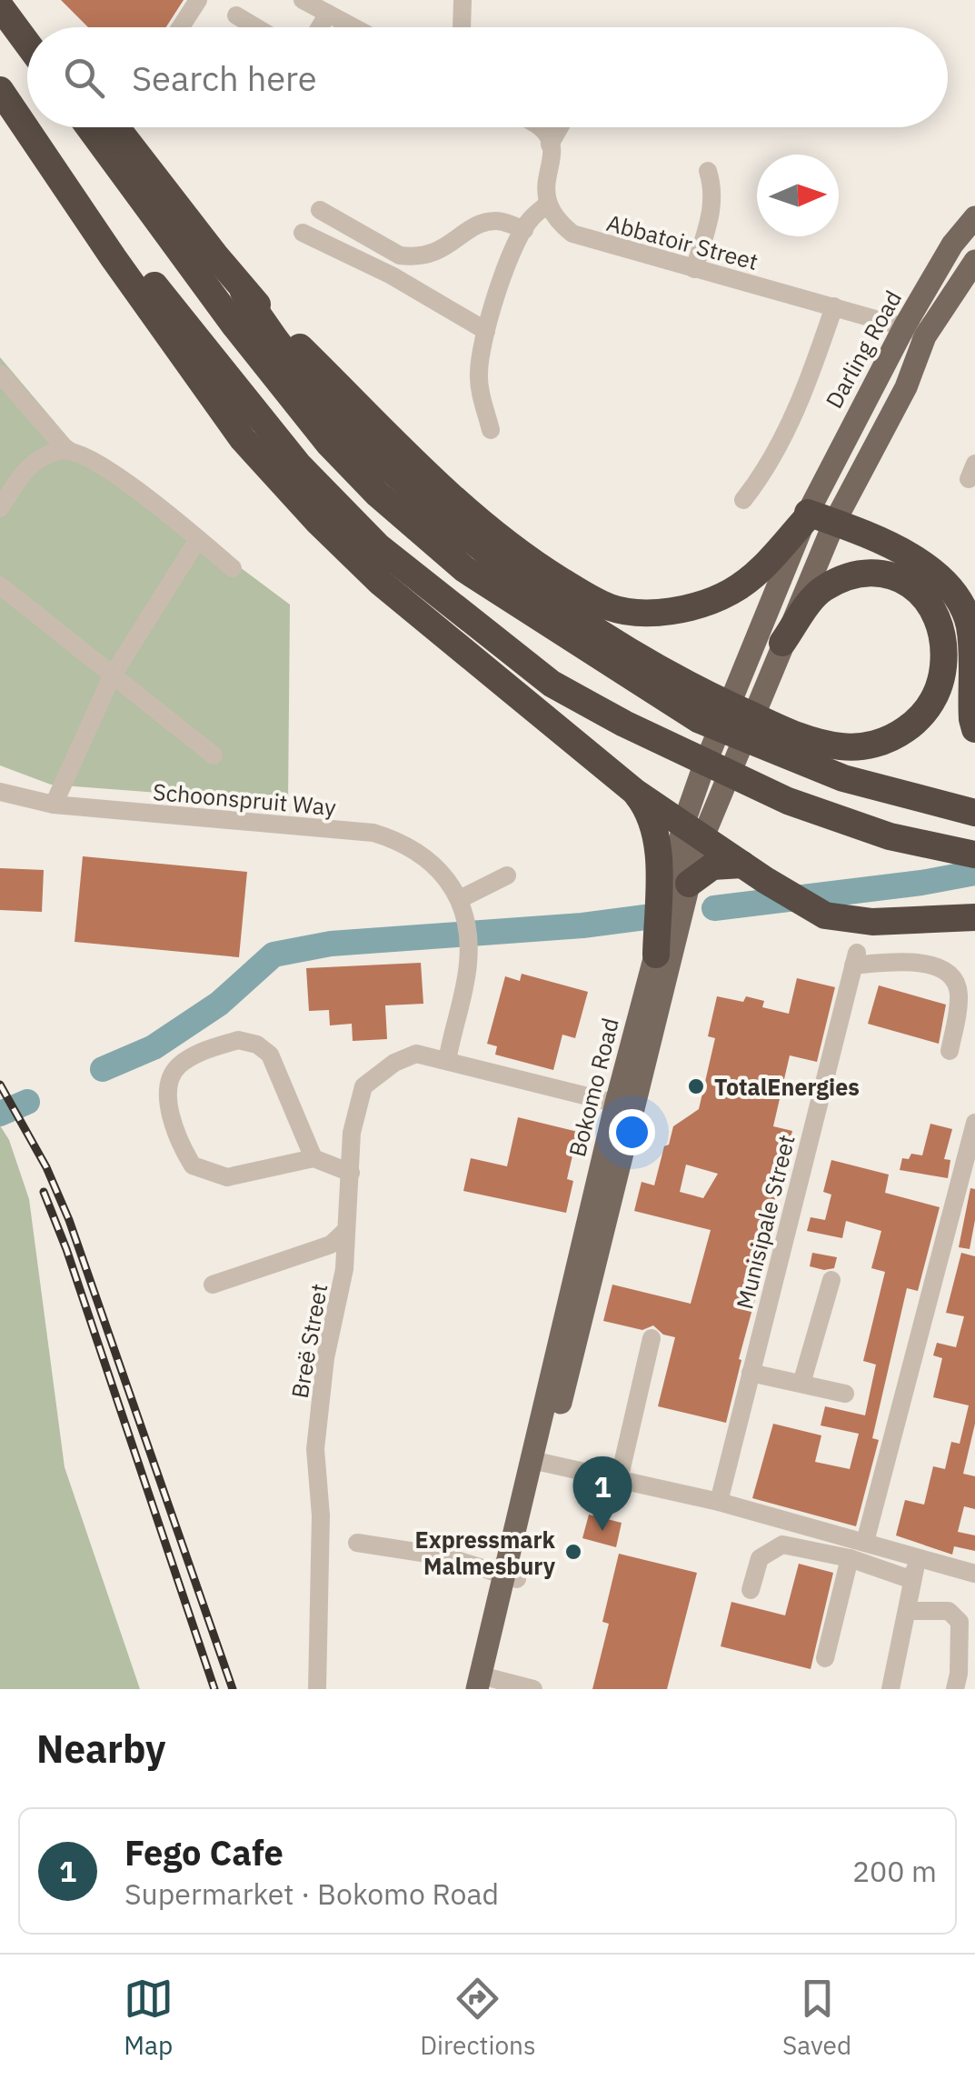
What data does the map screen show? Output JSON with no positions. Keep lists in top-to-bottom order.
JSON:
{
  "streets": {
    "main road": ["Darling Road", "Bokomo Road"],
    "street": [
      "Abbatoir Street",
      "Schoonspruit Way",
      "Munisipale Street",
      "Breë Street"
    ]
  },
  "crossings": [
    ["Abbatoir Street", "Darling Road"],
    ["Darling Road", "Bokomo Road"]
  ],
  "places": ["TotalEnergies", "Expressmark Malmesbury"],
  "north": "right",
  "page": {
    "search": "Search here",
    "pins": "1",
    "heading": "Nearby",
    "list": [
      {
        "mark": "1",
        "name": "Fego Cafe",
        "note": "Supermarket · Bokomo Road",
        "value": "200 m"
      }
    ],
    "nav": ["Map", "Directions", "Saved"]
  }
}
